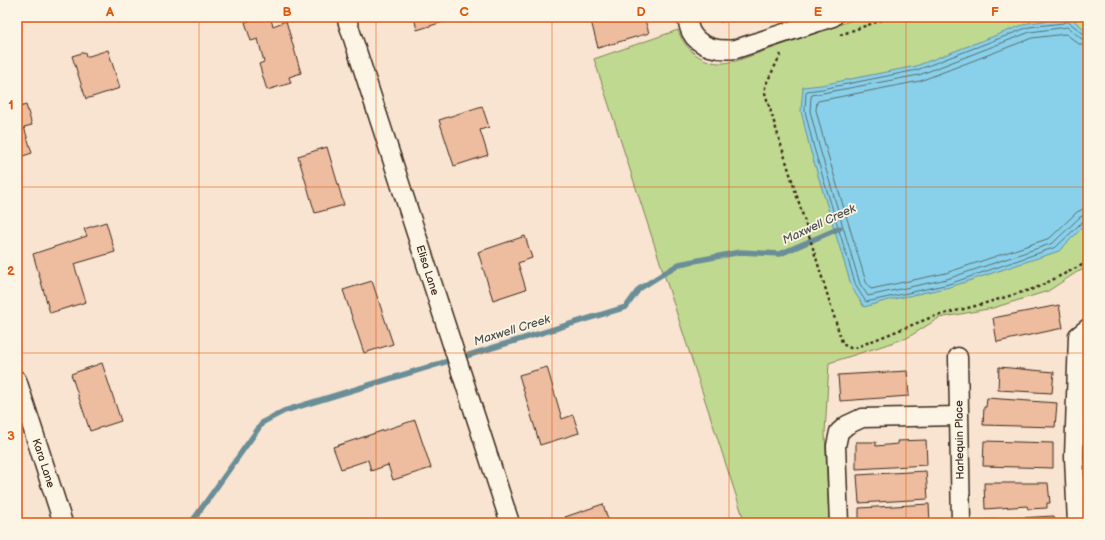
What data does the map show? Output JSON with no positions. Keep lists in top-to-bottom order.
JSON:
{
  "streets": {
    "street": ["Elisa Lane", "Harlequin Place", "Kara Lane"]
  },
  "water": ["Maxwell Creek"],
  "grid": {
    "columns": [
      "A",
      "B",
      "C",
      "D",
      "E",
      "F"
    ],
    "rows": ["1", "2", "3"]
  }
}
